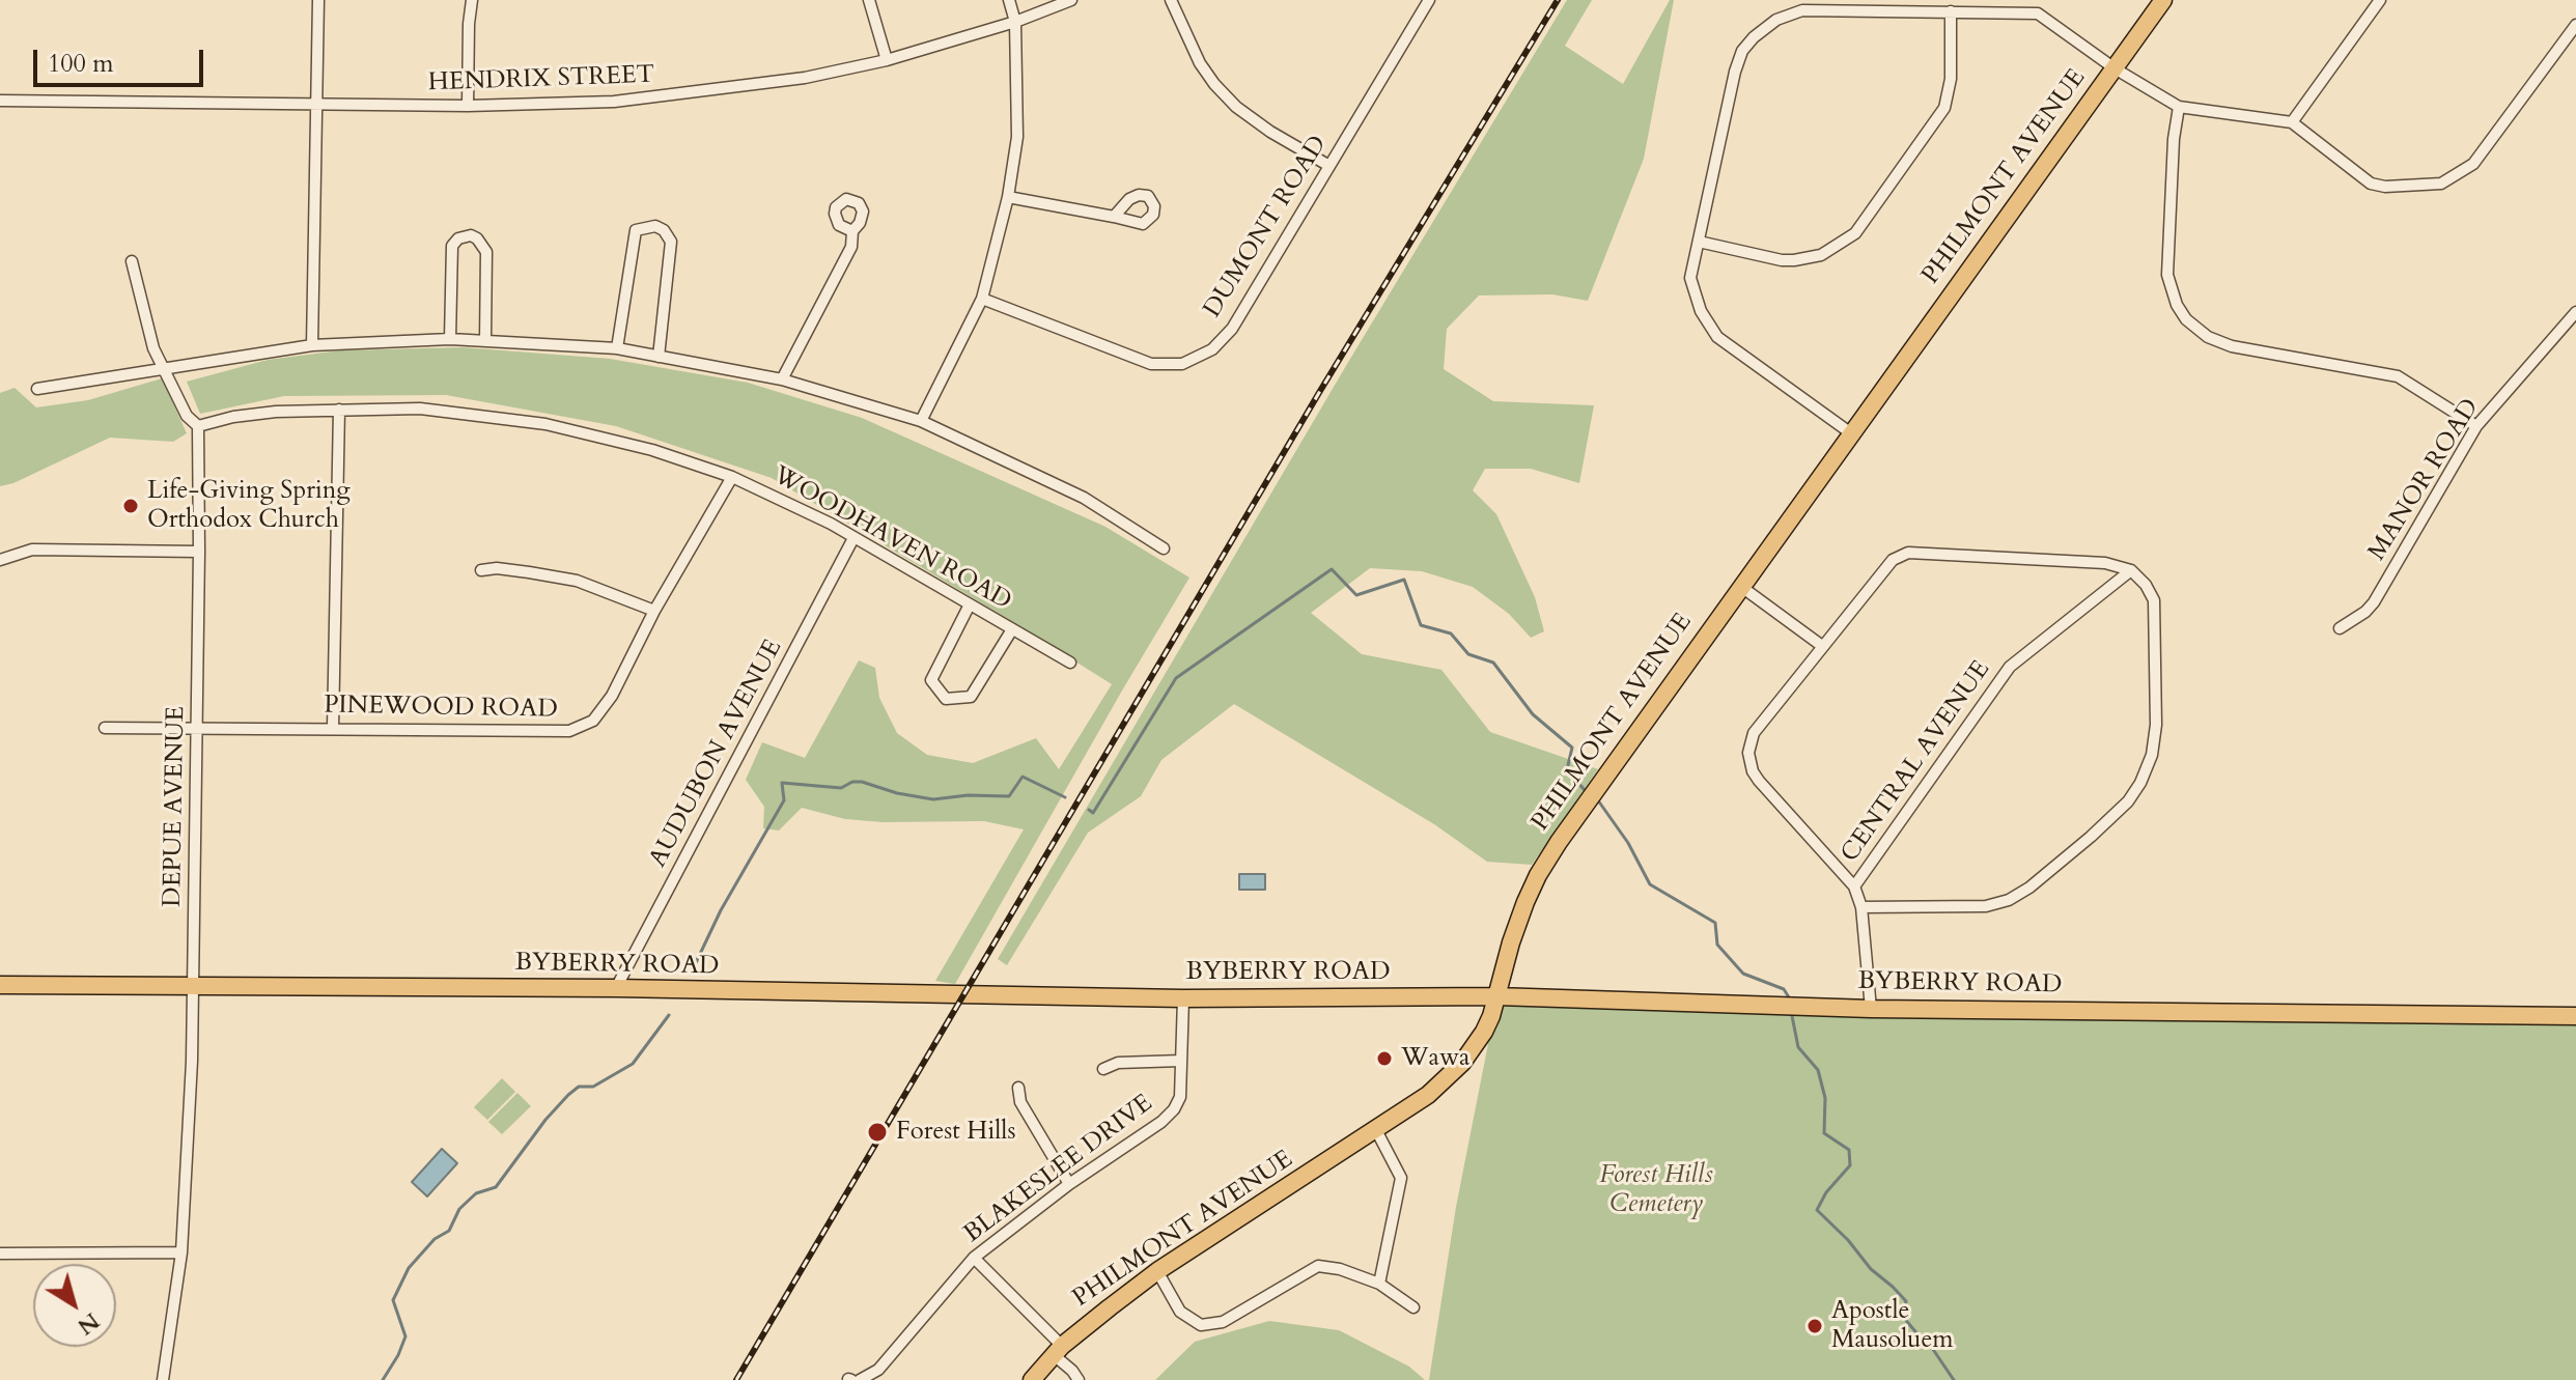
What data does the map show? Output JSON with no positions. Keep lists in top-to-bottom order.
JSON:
{
  "streets": {
    "main road": ["PHILMONT AVENUE", "BYBERRY ROAD"],
    "street": [
      "HENDRIX STREET",
      "DUMONT ROAD",
      "MANOR ROAD",
      "WOODHAVEN ROAD",
      "PINEWOOD ROAD",
      "AUDUBON AVENUE",
      "CENTRAL AVENUE",
      "DEPUE AVENUE",
      "BLAKESLEE DRIVE"
    ]
  },
  "crossings": [
    ["PHILMONT AVENUE", "BYBERRY ROAD"],
    ["WOODHAVEN ROAD", "PINEWOOD ROAD"],
    ["WOODHAVEN ROAD", "AUDUBON AVENUE"],
    ["WOODHAVEN ROAD", "DEPUE AVENUE"],
    ["PINEWOOD ROAD", "DEPUE AVENUE"],
    ["AUDUBON AVENUE", "BYBERRY ROAD"],
    ["DEPUE AVENUE", "BYBERRY ROAD"],
    ["BYBERRY ROAD", "BLAKESLEE DRIVE"]
  ],
  "parks": ["Forest Hills Cemetery"],
  "places": [
    "Life-Giving Spring Orthodox Church",
    "Wawa",
    "Forest Hills",
    "Apostle Mausoluem"
  ],
  "scale_bar": "100 m",
  "north": "bottom right"
}
